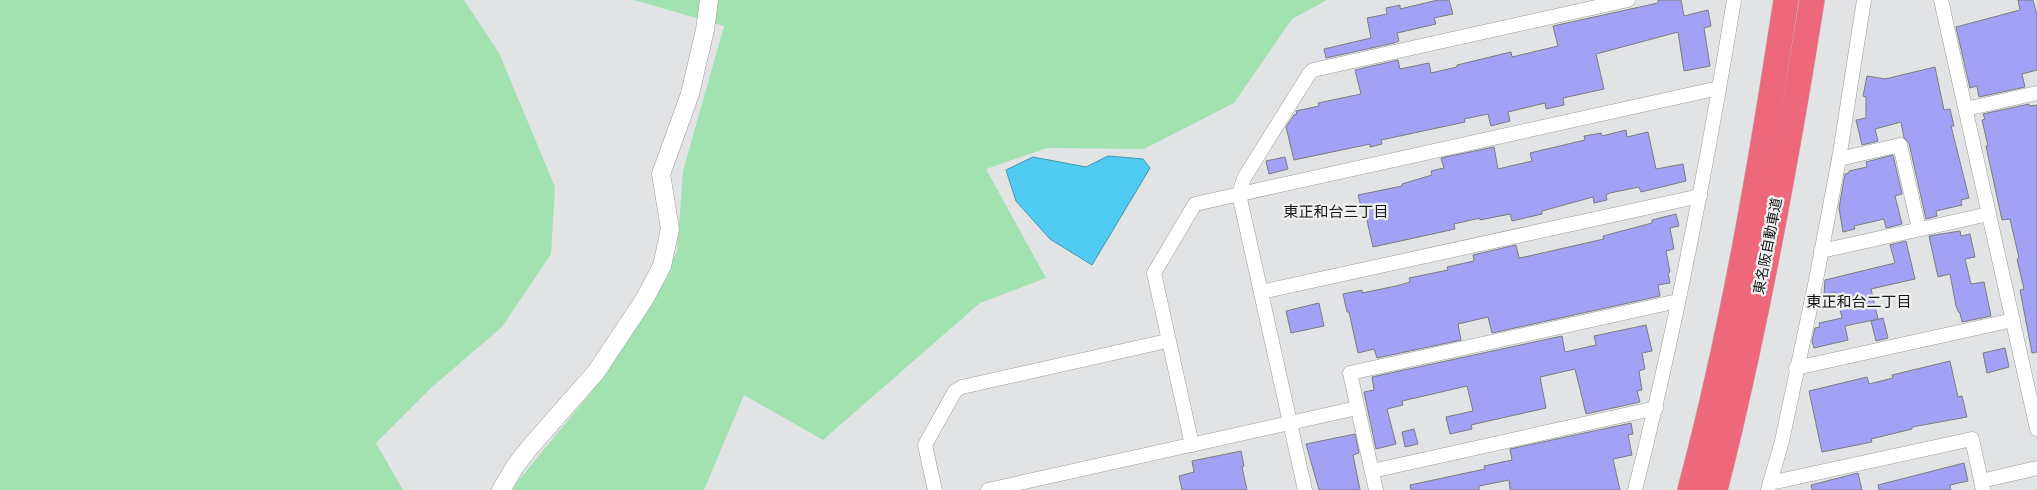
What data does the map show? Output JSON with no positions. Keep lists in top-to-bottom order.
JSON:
{
  "streets": {
    "highway": ["東名阪自動車道"]
  },
  "districts": ["東正和台三丁目", "東正和台二丁目"]
}
